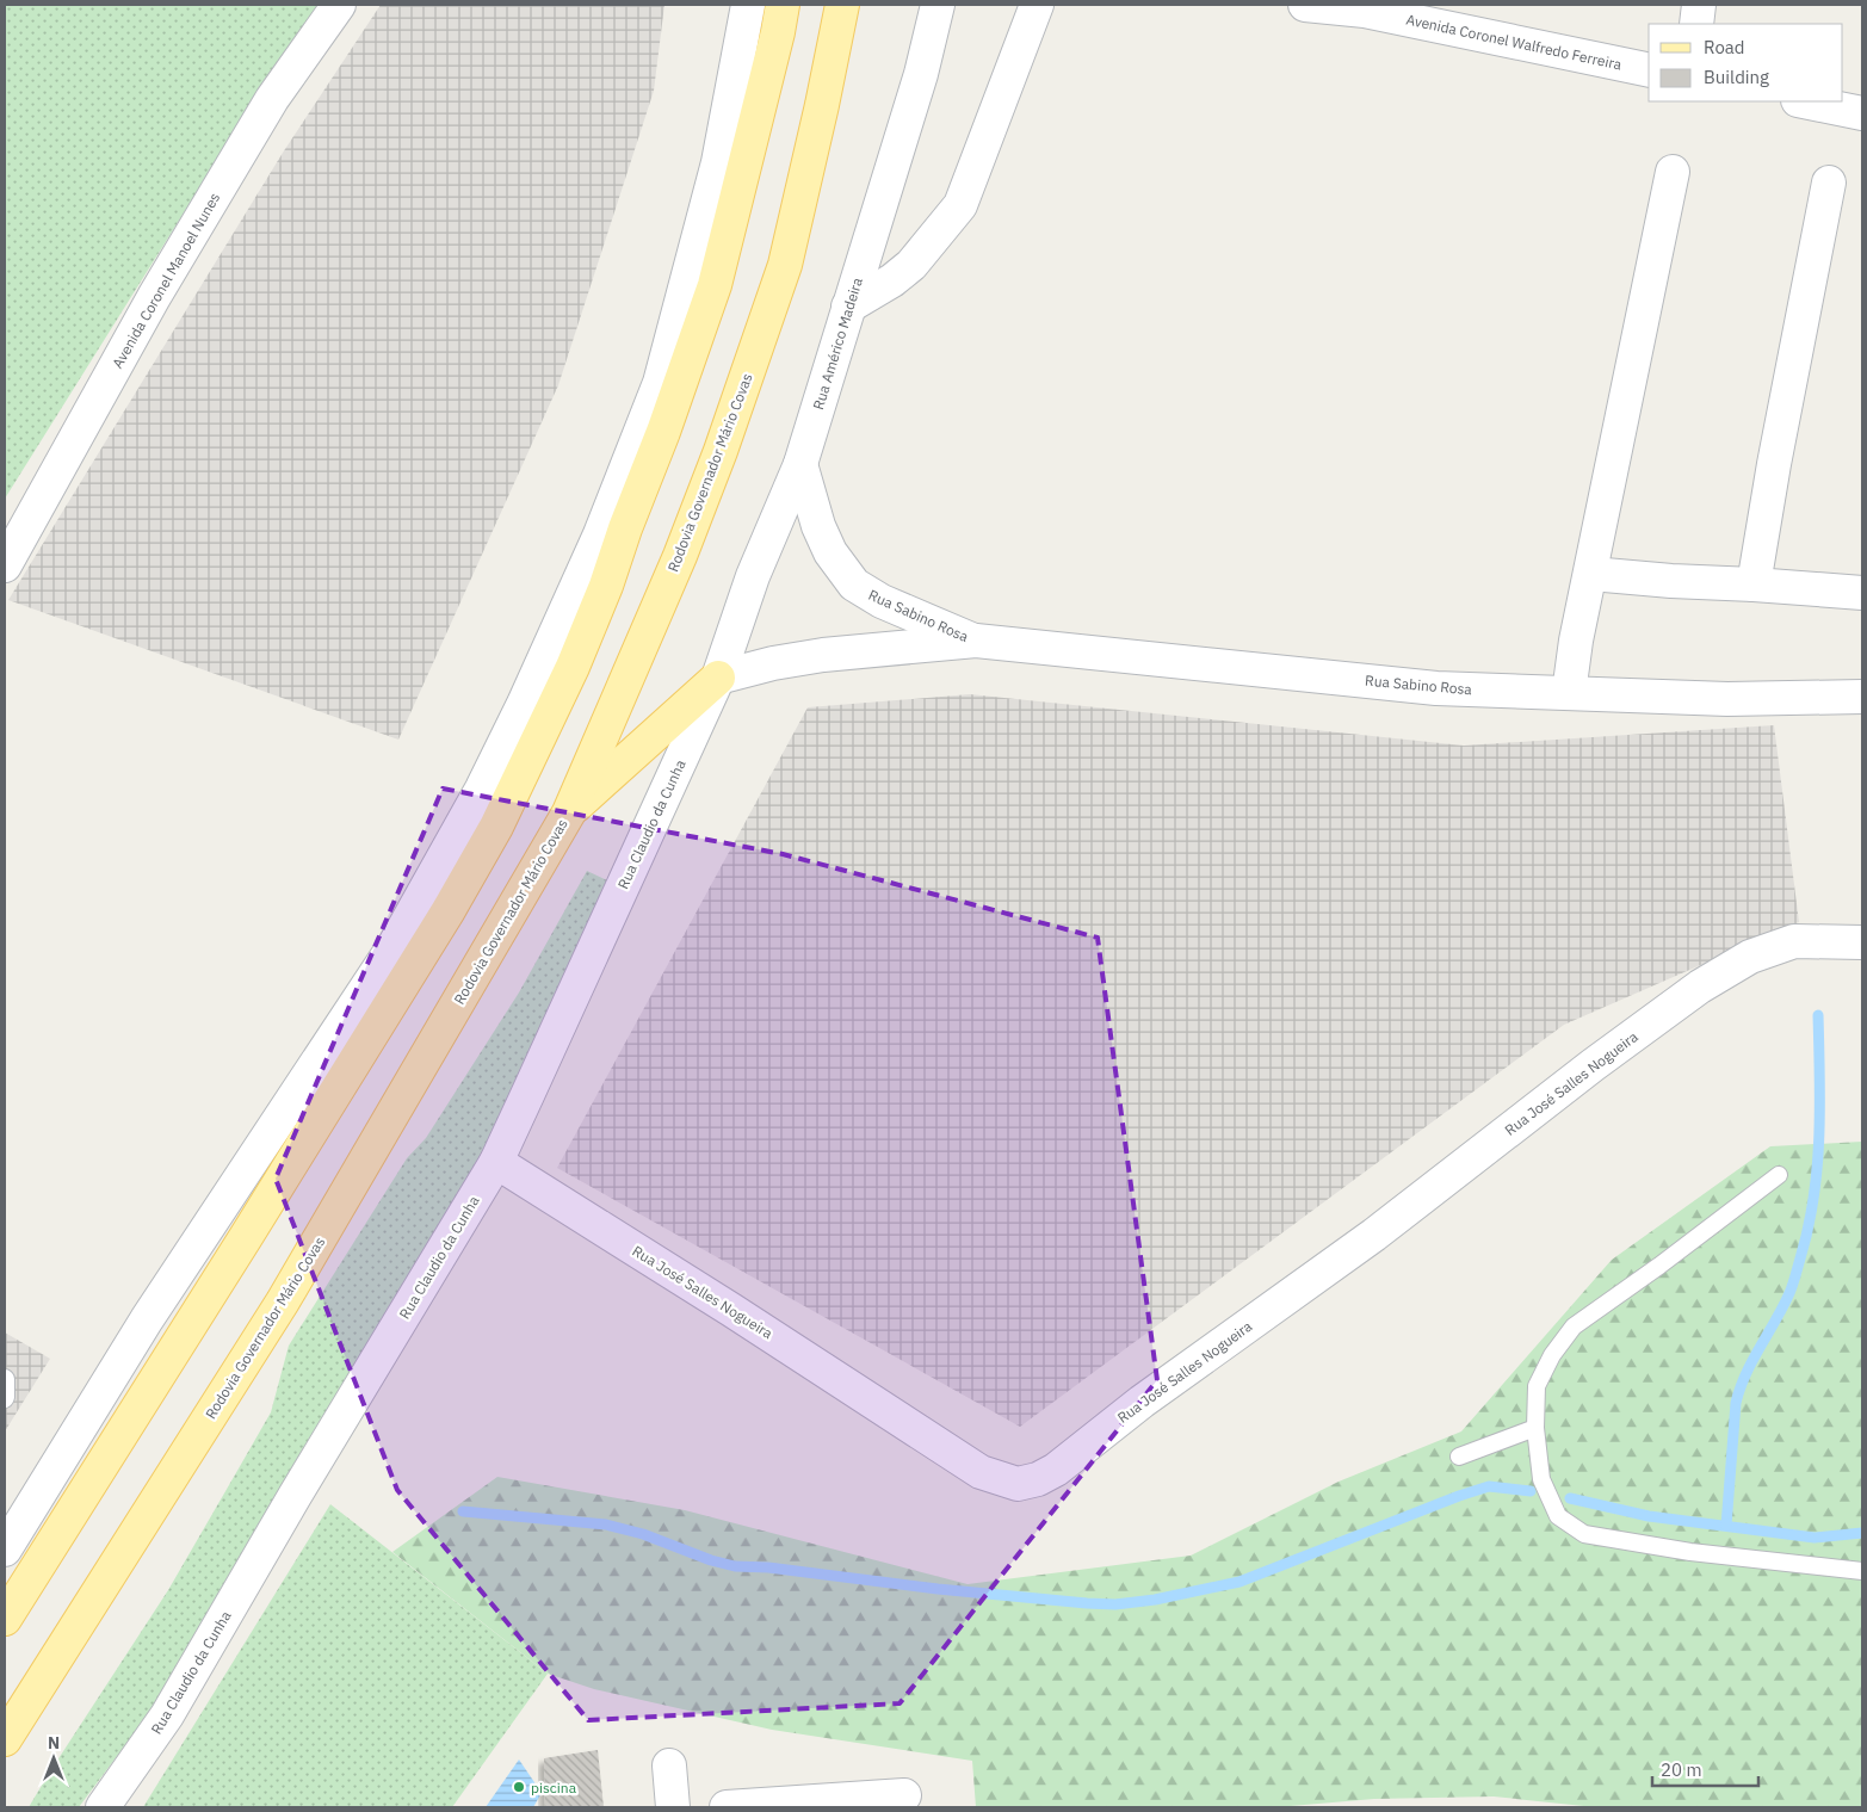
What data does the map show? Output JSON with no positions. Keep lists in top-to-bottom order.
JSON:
{
  "streets": {
    "main road": ["Rodovia Governador Mário Covas"],
    "street": [
      "Avenida Coronel Walfredo Ferreira",
      "Avenida Coronel Manoel Nunes",
      "Rua Américo Madeira",
      "Rua Sabino Rosa",
      "Rua Claudio da Cunha",
      "Rua José Salles Nogueira"
    ]
  },
  "crossings": [
    ["Rua Américo Madeira", "Rua Sabino Rosa"],
    ["Rua Américo Madeira", "Rua Claudio da Cunha"],
    ["Rua Sabino Rosa", "Rua Claudio da Cunha"],
    ["Rua Claudio da Cunha", "Rua José Salles Nogueira"]
  ],
  "places": ["piscina"],
  "legend": ["Road", "Building"],
  "scale_bar": "20 m",
  "north": "top"
}
